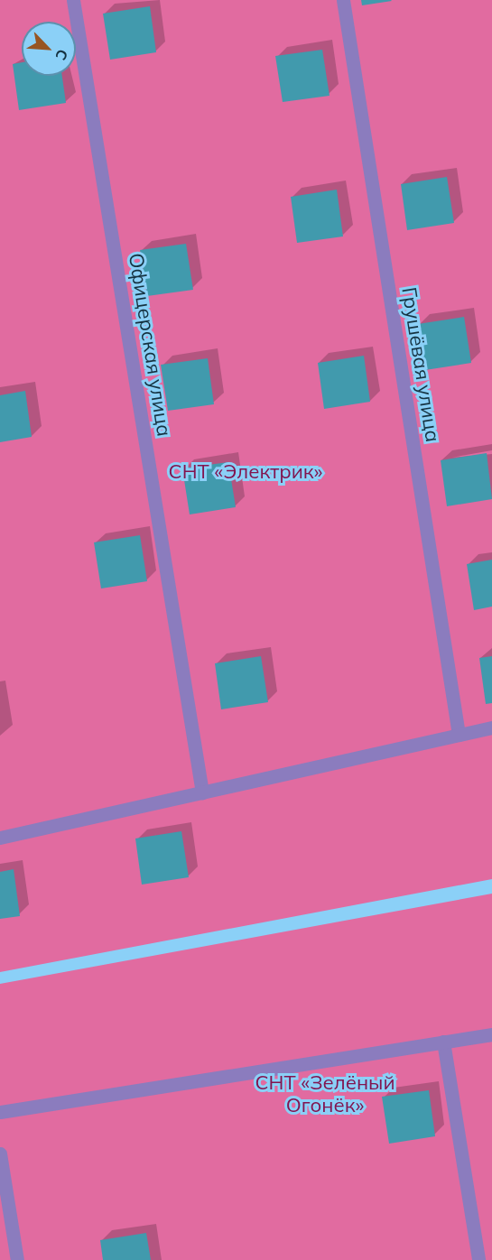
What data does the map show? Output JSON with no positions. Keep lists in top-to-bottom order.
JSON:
{
  "streets": {
    "street": ["Офицерская улица", "Грушёвая улица"]
  },
  "parks": ["СНТ «Электрик»", "СНТ «Зелёный Огонёк»"],
  "north": "bottom right"
}
